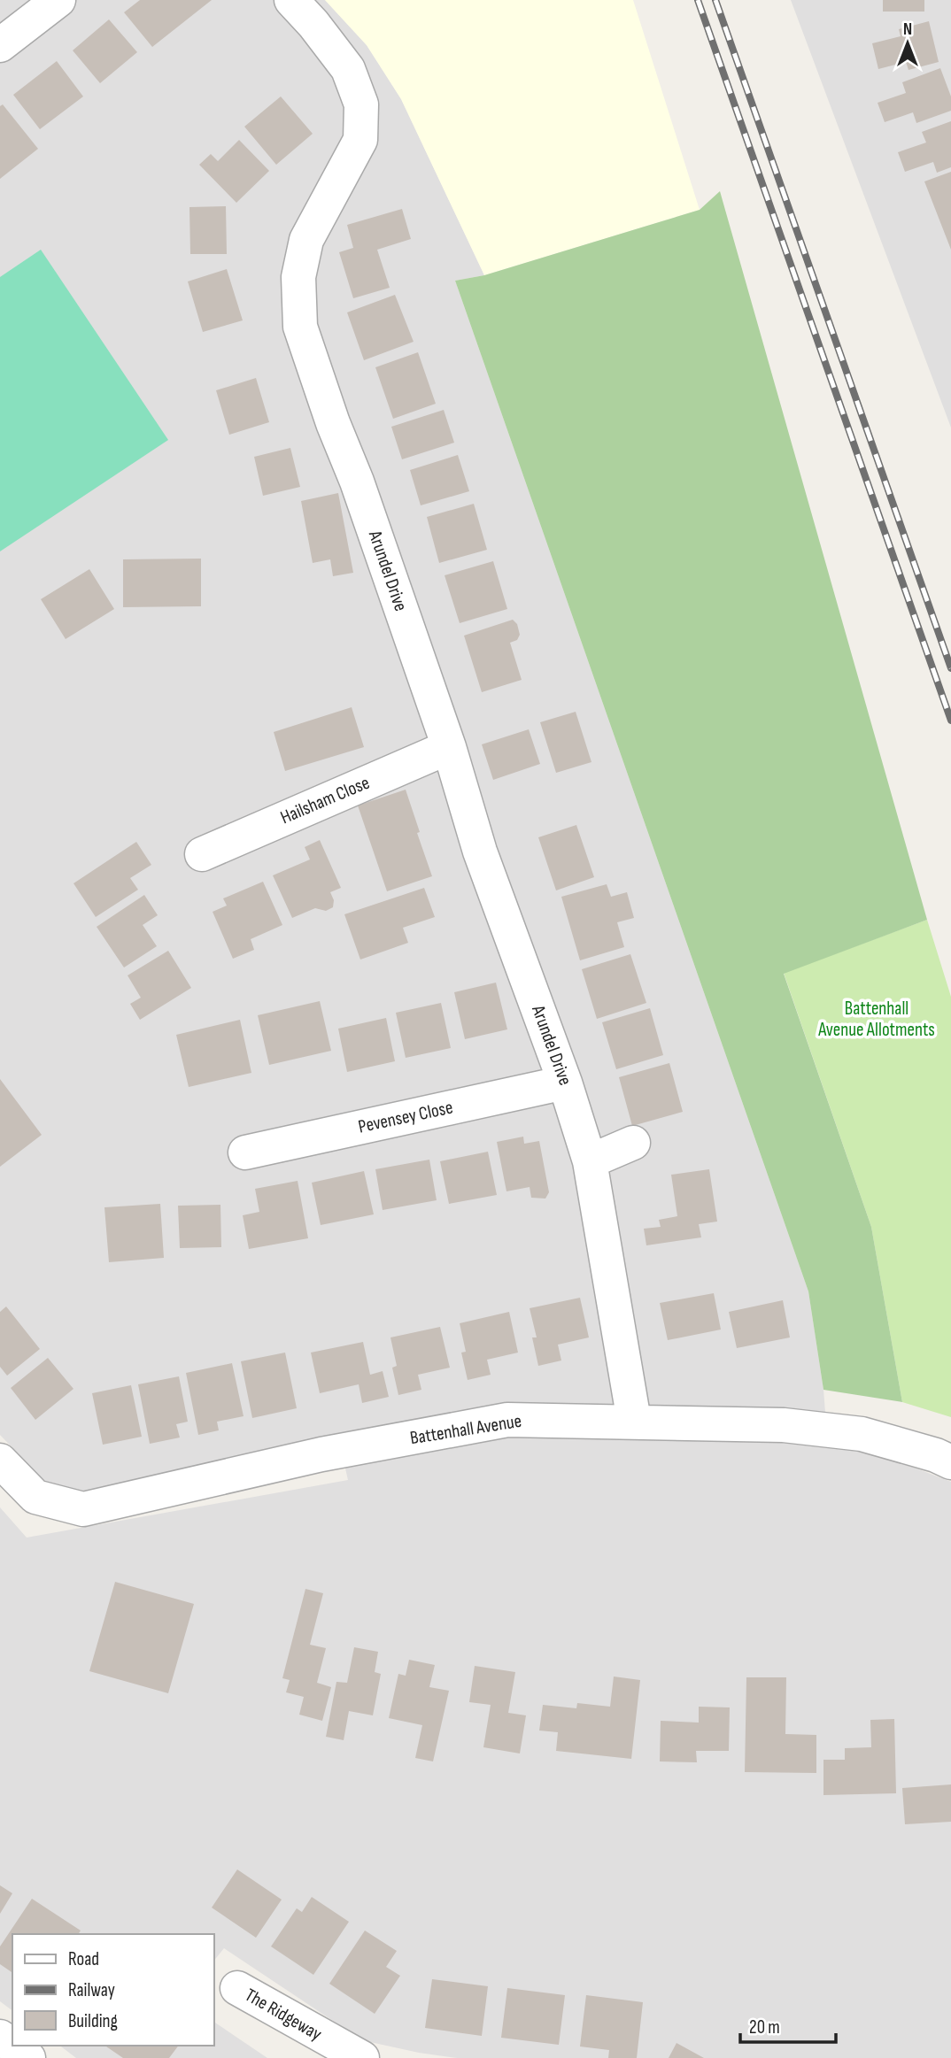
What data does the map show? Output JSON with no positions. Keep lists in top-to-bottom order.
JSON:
{
  "streets": {
    "street": [
      "Arundel Drive",
      "Hailsham Close",
      "Pevensey Close",
      "Battenhall Avenue",
      "The Ridgeway"
    ]
  },
  "crossings": [
    ["Arundel Drive", "Hailsham Close"],
    ["Arundel Drive", "Pevensey Close"],
    ["Arundel Drive", "Battenhall Avenue"]
  ],
  "parks": ["Battenhall Avenue Allotments"],
  "legend": ["Road", "Railway", "Building"],
  "scale_bar": "20 m",
  "north": "top"
}
